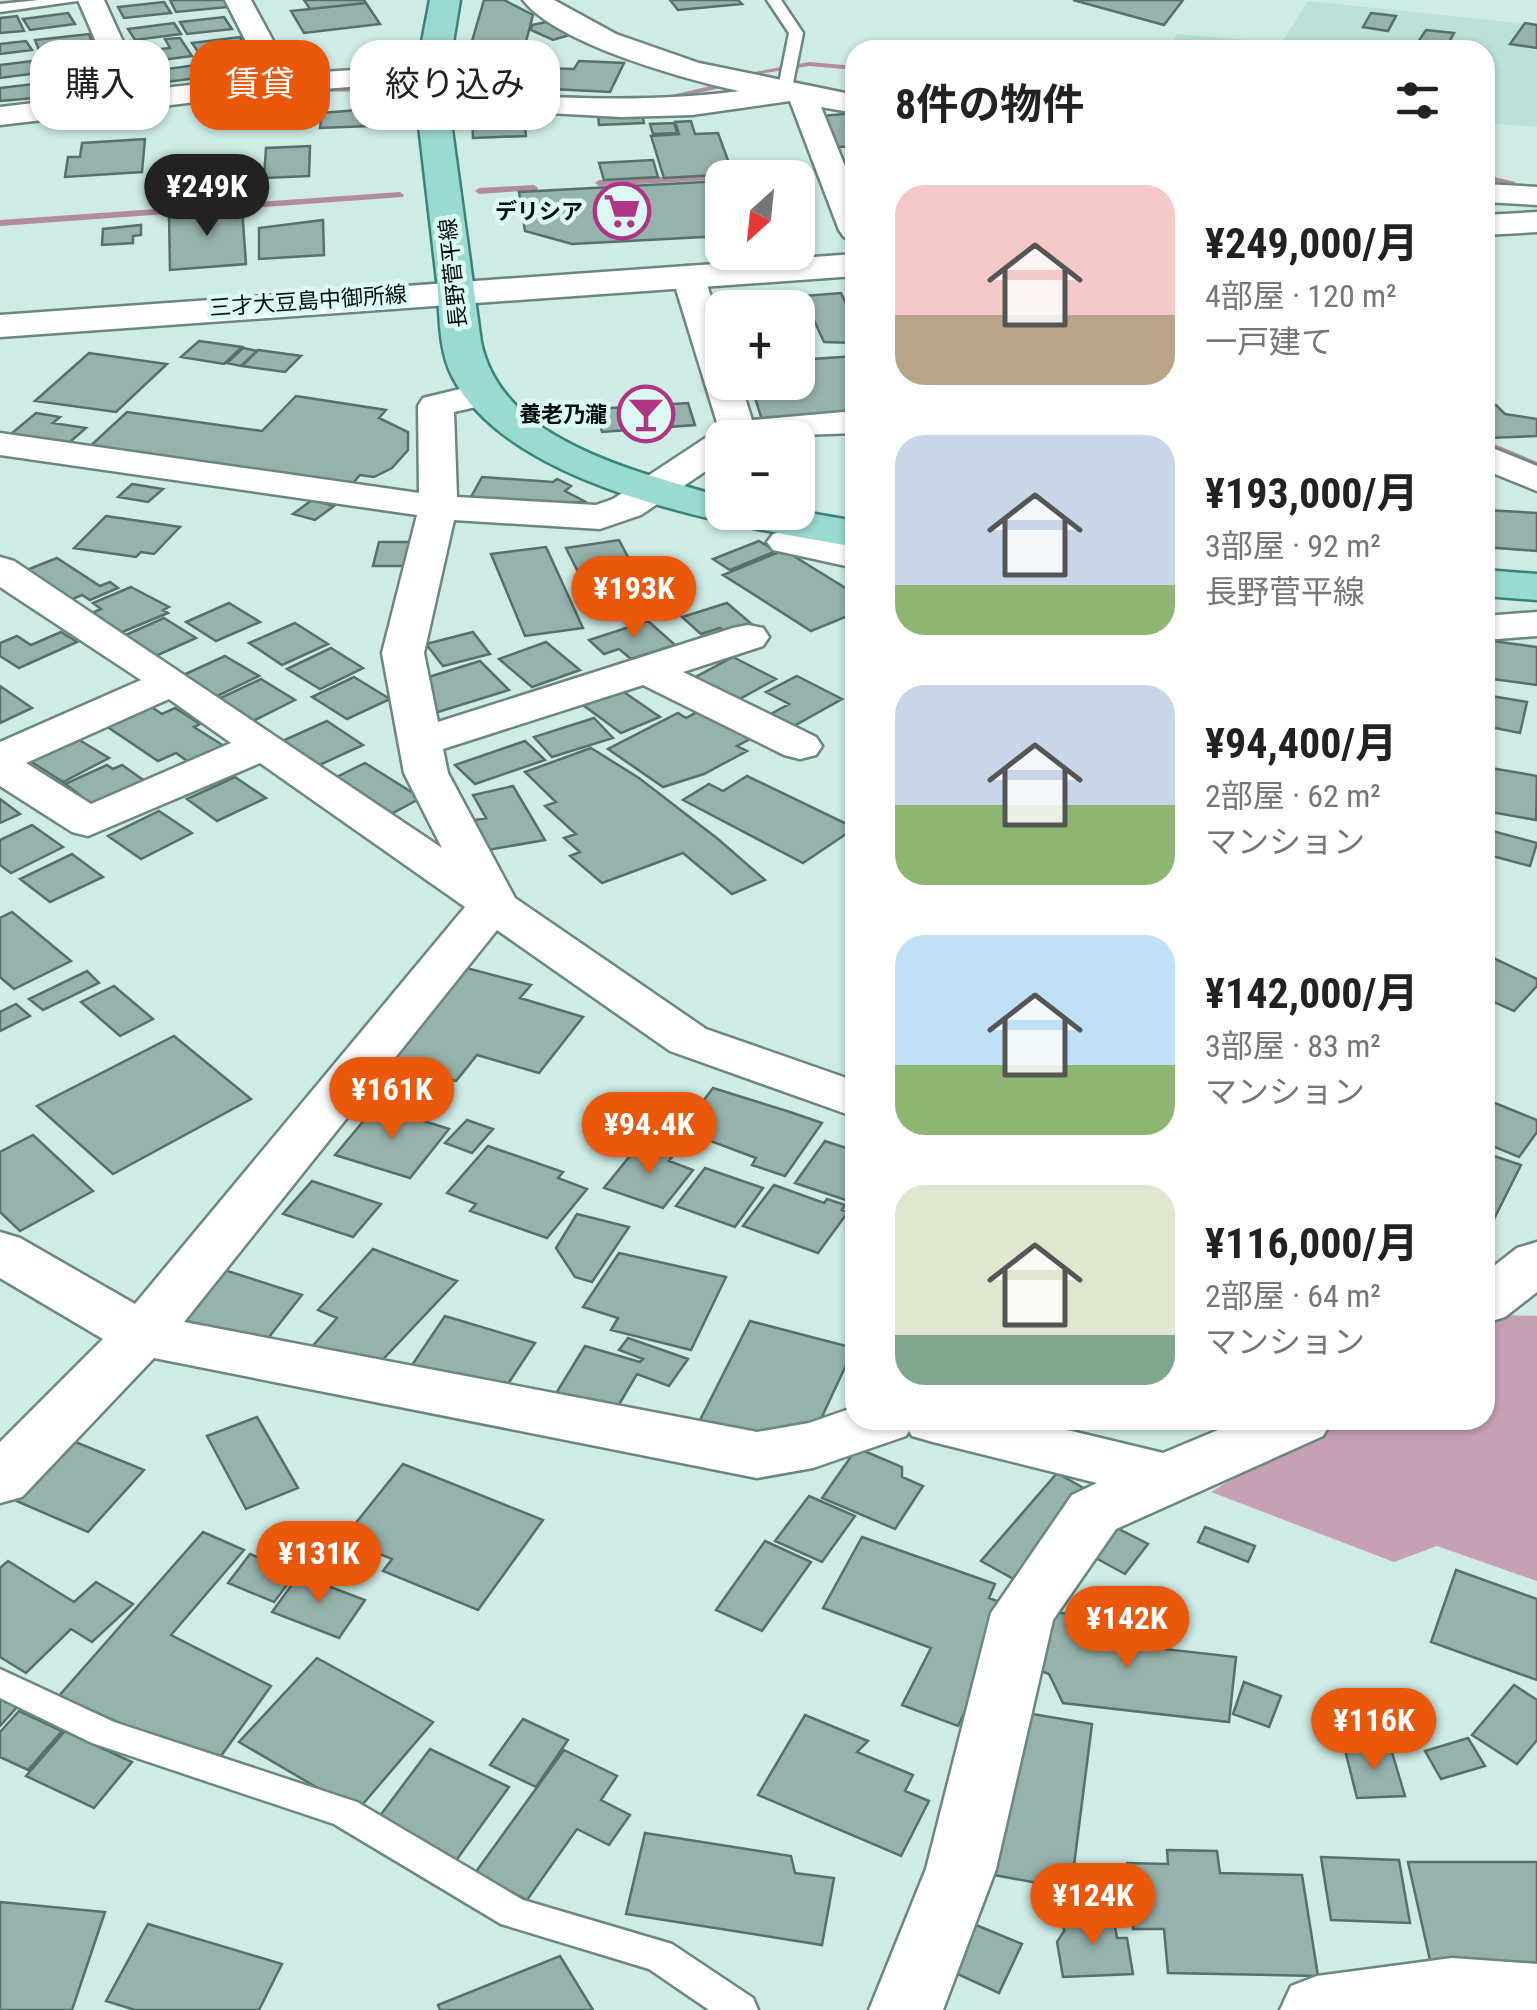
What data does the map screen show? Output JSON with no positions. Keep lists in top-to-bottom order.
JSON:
{
  "streets": {
    "main road": ["長野菅平線", "三才大豆島中御所線"]
  },
  "crossings": [
    ["長野菅平線", "三才大豆島中御所線"]
  ],
  "places": {
    "supermarket": ["デリシア"],
    "bar": ["養老乃瀧"]
  },
  "north": "bottom left",
  "page": {
    "chip": ["購入", "賃貸", "絞り込み"],
    "heading": "8件の物件",
    "price": [
      "¥249K",
      "¥193K",
      "¥161K",
      "¥94.4K",
      "¥131K",
      "¥142K",
      "¥116K",
      "¥124K"
    ],
    "map_buttons": ["+", "−"],
    "list": [
      {
        "name": "¥249,000/月",
        "note": "4部屋 · 120 m² · 一戸建て"
      },
      {
        "name": "¥193,000/月",
        "note": "3部屋 · 92 m² · 長野菅平線"
      },
      {
        "name": "¥94,400/月",
        "note": "2部屋 · 62 m² · マンション"
      },
      {
        "name": "¥142,000/月",
        "note": "3部屋 · 83 m² · マンション"
      },
      {
        "name": "¥116,000/月",
        "note": "2部屋 · 64 m² · マンション"
      }
    ]
  }
}
